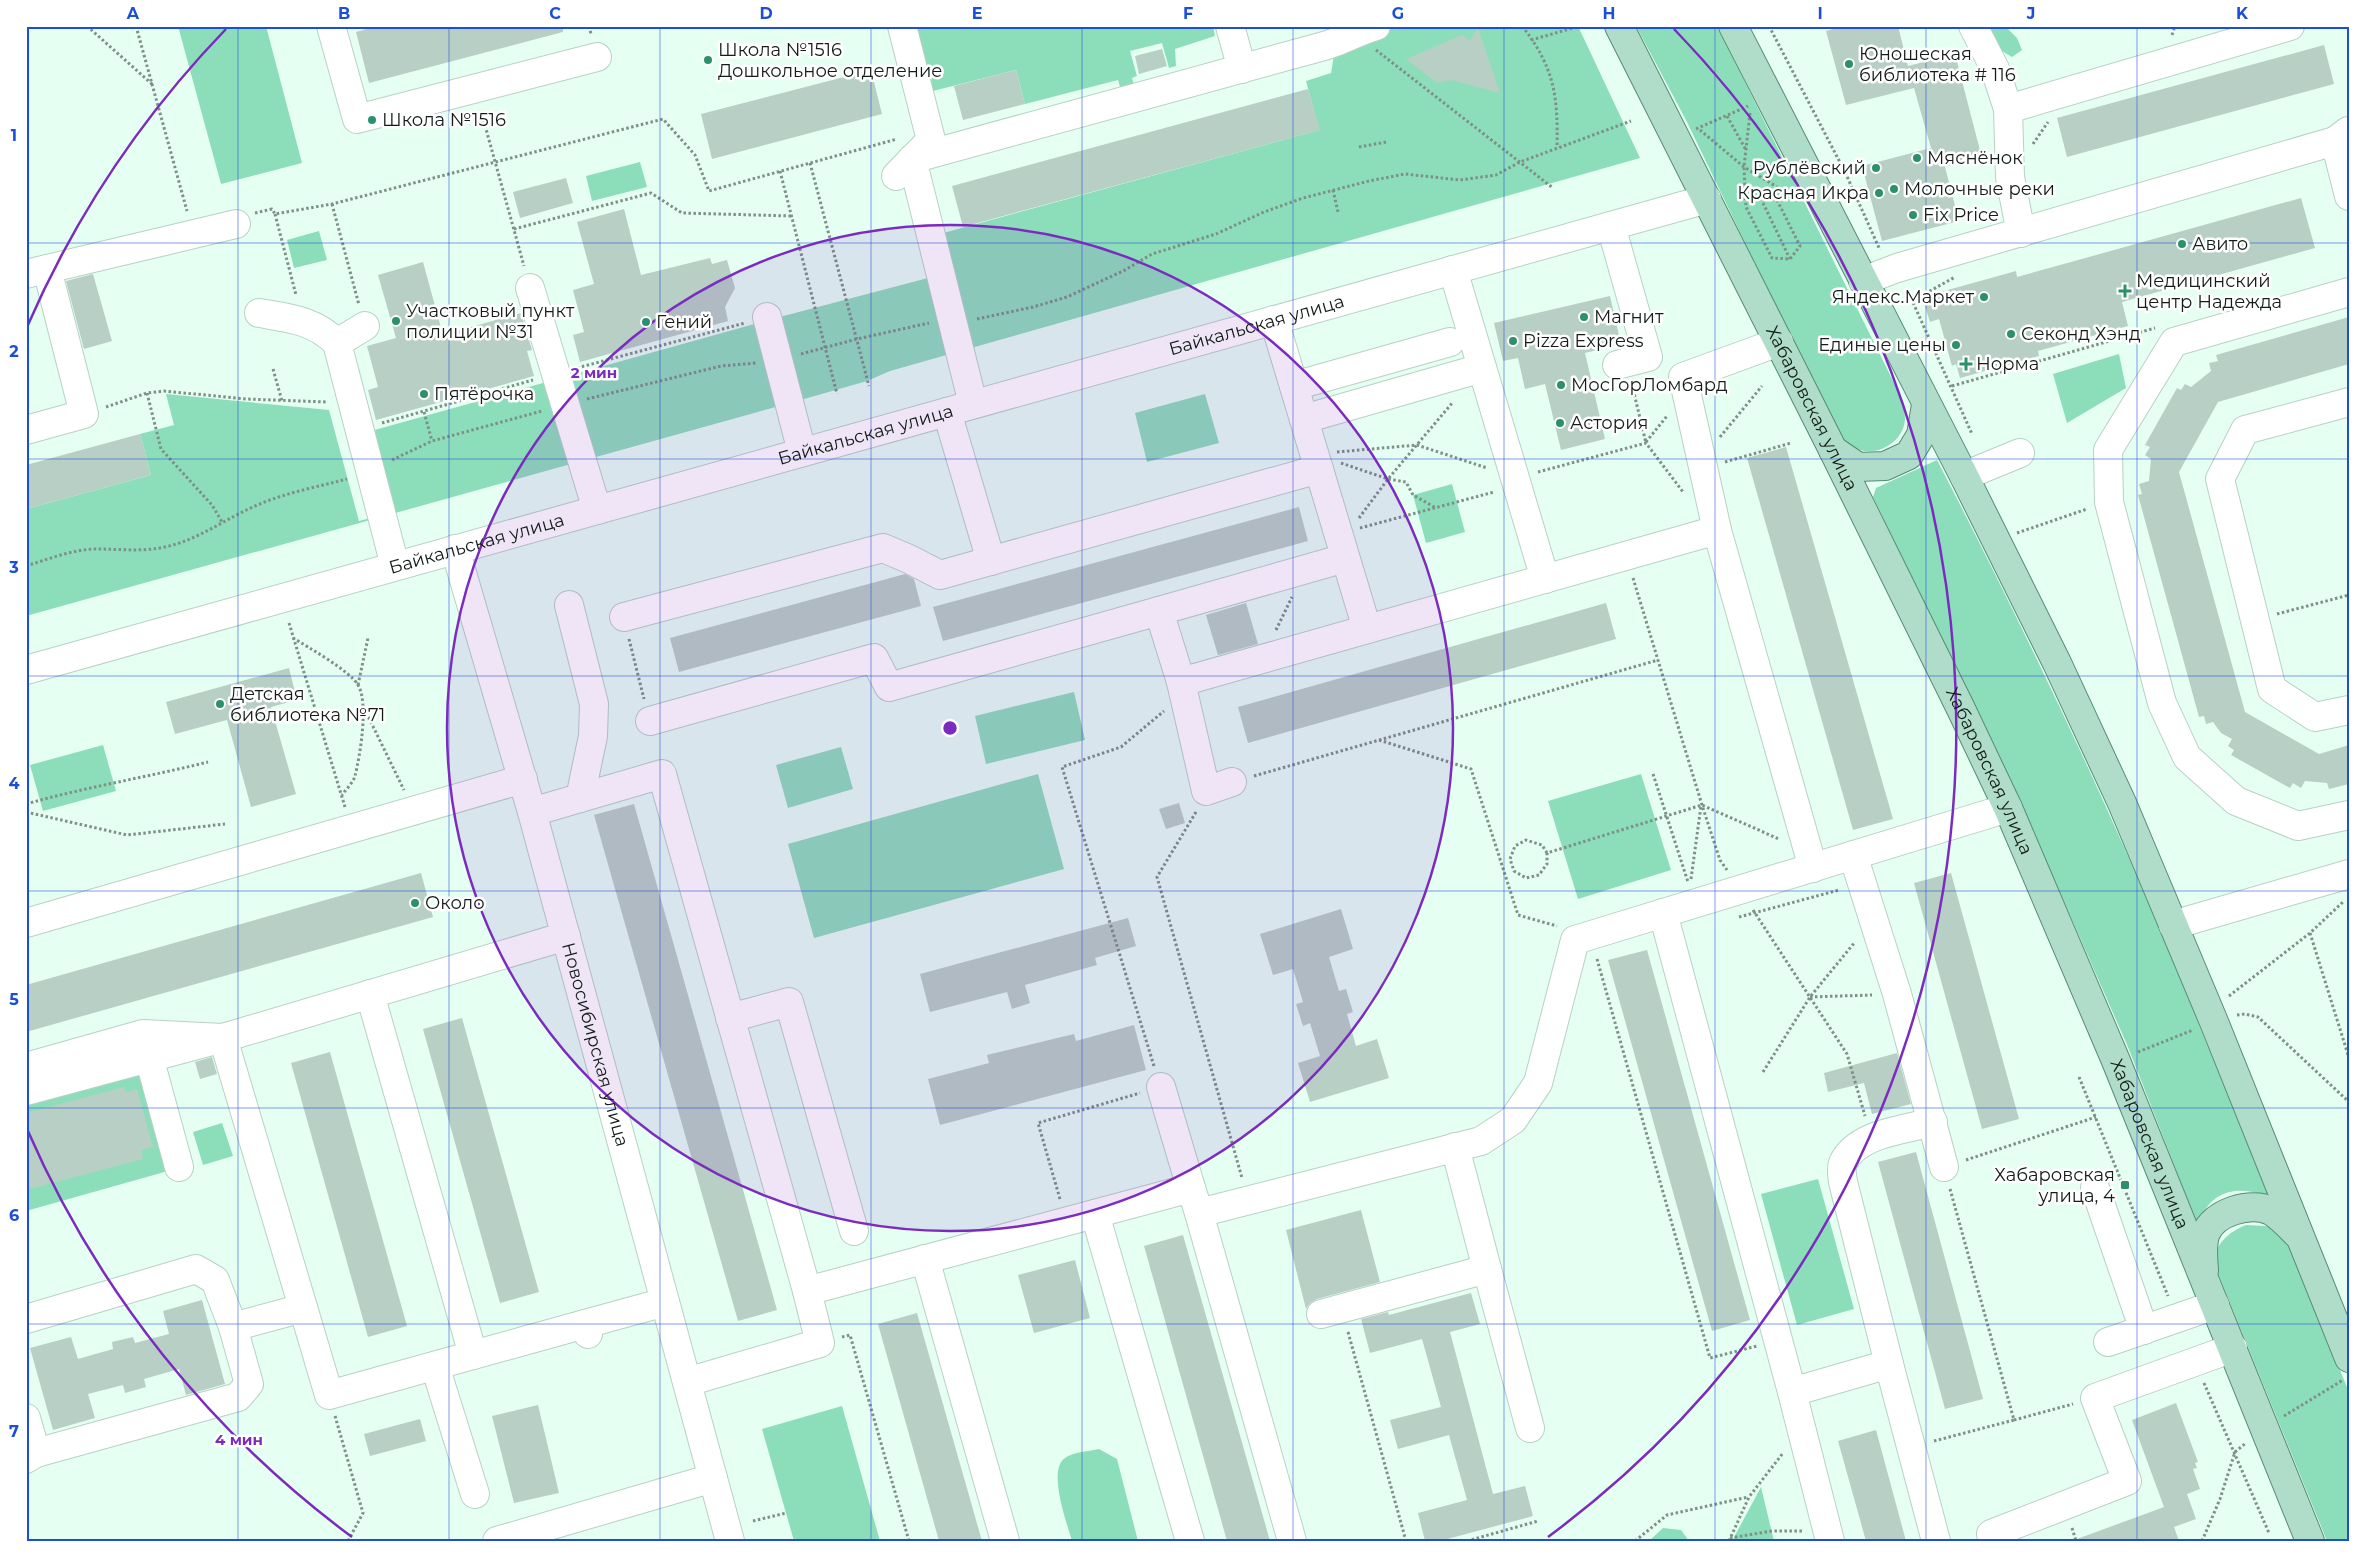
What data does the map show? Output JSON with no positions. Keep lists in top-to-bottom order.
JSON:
{
  "streets": {
    "main road": ["Хабаровская улица"],
    "street": ["Байкальская улица", "Новосибирская улица"]
  },
  "crossings": [
    ["Байкальская улица", "Хабаровская улица"],
    ["Байкальская улица", "Новосибирская улица"]
  ],
  "places": {
    "other": [
      "Школа №1516 Дошкольное отделение",
      "Юношеская библиотека # 116",
      "Школа №1516",
      "Мяснёнок",
      "Рублёвский",
      "Молочные реки",
      "Красная Икра",
      "Fix Price",
      "Авито",
      "Яндекс.Маркет",
      "Магнит",
      "Участковый пункт полиции №31",
      "Гений",
      "Секонд Хэнд",
      "Pizza Express",
      "Единые цены",
      "МосГорЛомбард",
      "Пятёрочка",
      "Астория",
      "Детская библиотека №71",
      "Около"
    ],
    "health": ["Медицинский центр Надежда", "Норма"],
    "transit": ["Хабаровская улица, 4"]
  },
  "grid": {
    "columns": [
      "A",
      "B",
      "C",
      "D",
      "E",
      "F",
      "G",
      "H",
      "I",
      "J",
      "K"
    ],
    "rows": [
      "1",
      "2",
      "3",
      "4",
      "5",
      "6",
      "7"
    ]
  },
  "rings": ["2 мин", "4 мин"]
}
